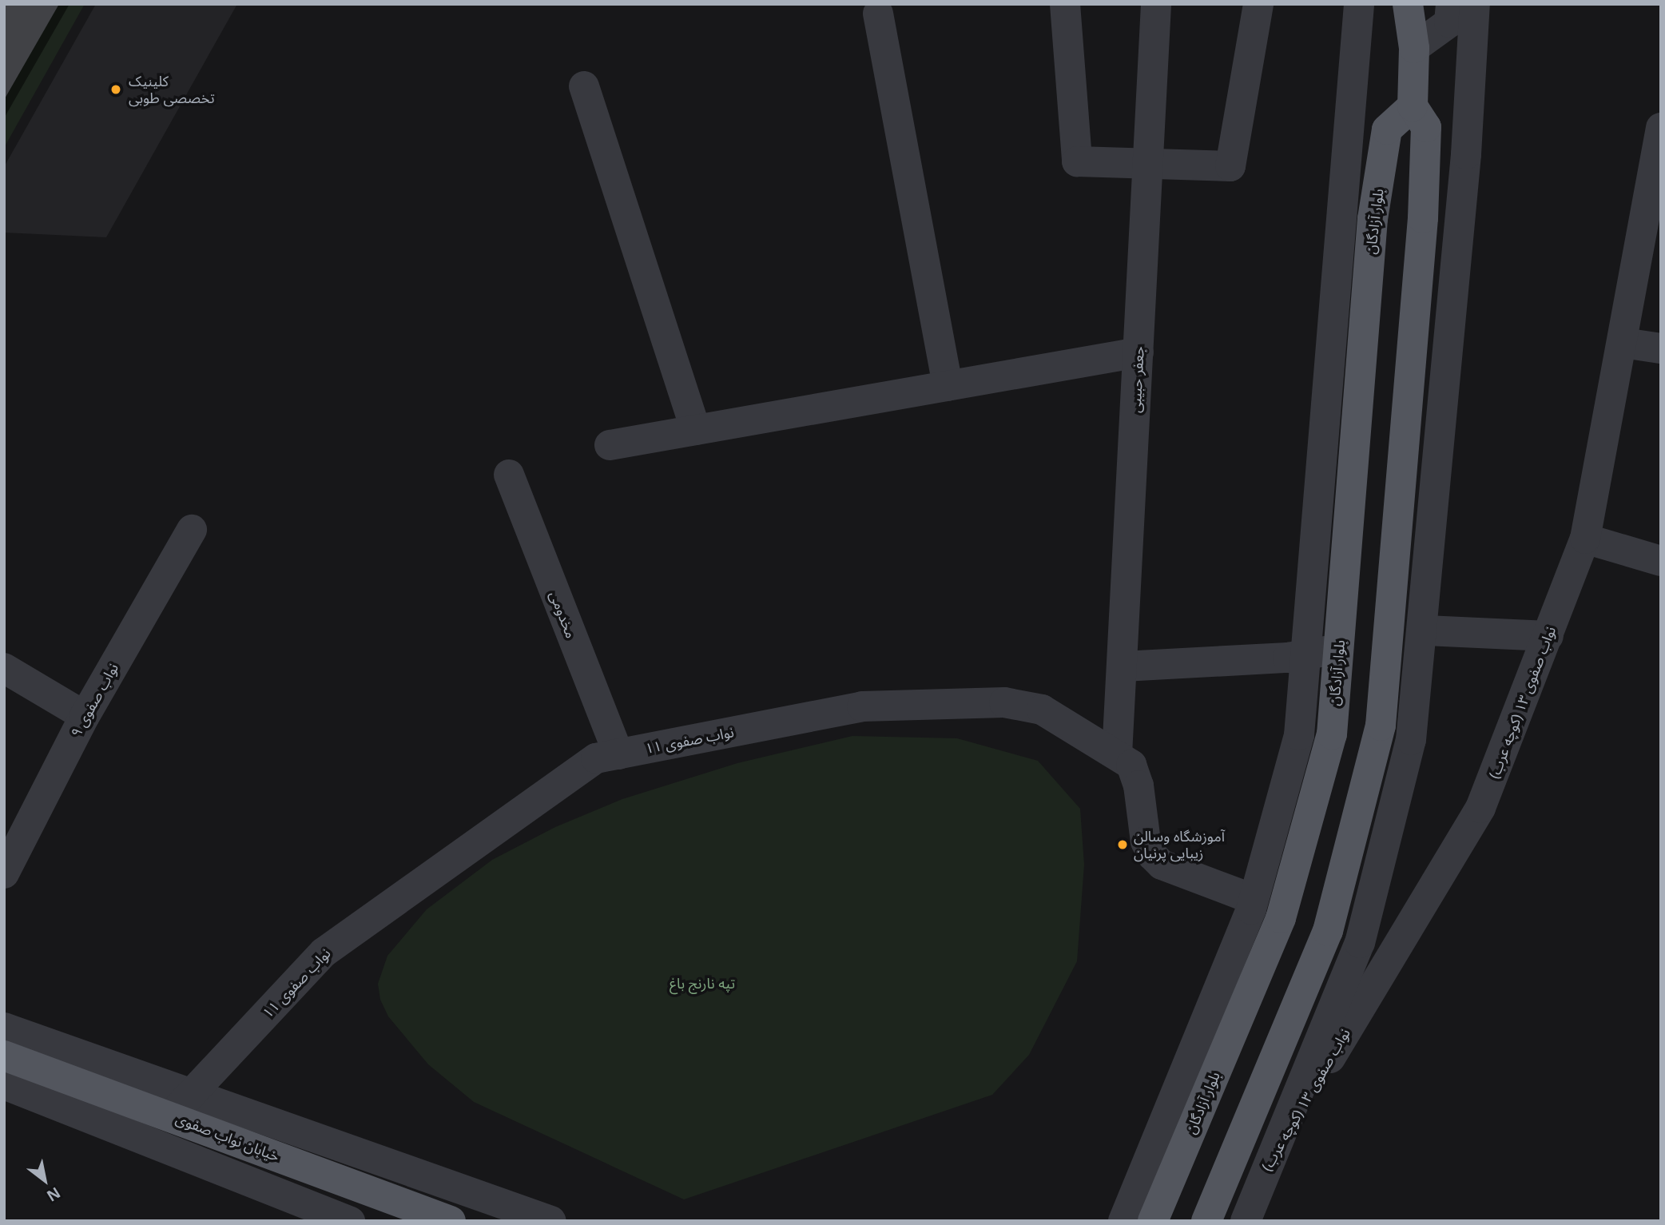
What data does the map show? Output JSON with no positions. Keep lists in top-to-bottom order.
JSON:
{
  "streets": {
    "main road": ["بلوار آزادگان", "خیابان نواب صفوی"],
    "street": [
      "جعفر حبیبی",
      "مخدومی",
      "نواب صفوی ۹",
      "نواب صفوی ۱۳ (کوچه عرب)",
      "نواب صفوی ۱۱"
    ]
  },
  "crossings": [
    ["جعفر حبیبی", "نواب صفوی ۱۱"],
    ["مخدومی", "نواب صفوی ۱۱"],
    ["نواب صفوی ۱۱", "خیابان نواب صفوی"]
  ],
  "parks": ["تپه نارنج باغ"],
  "places": ["کلینیک تخصصی طوبی", "آموزشگاه وسالن زیبایی پرنیان"],
  "north": "bottom right"
}
